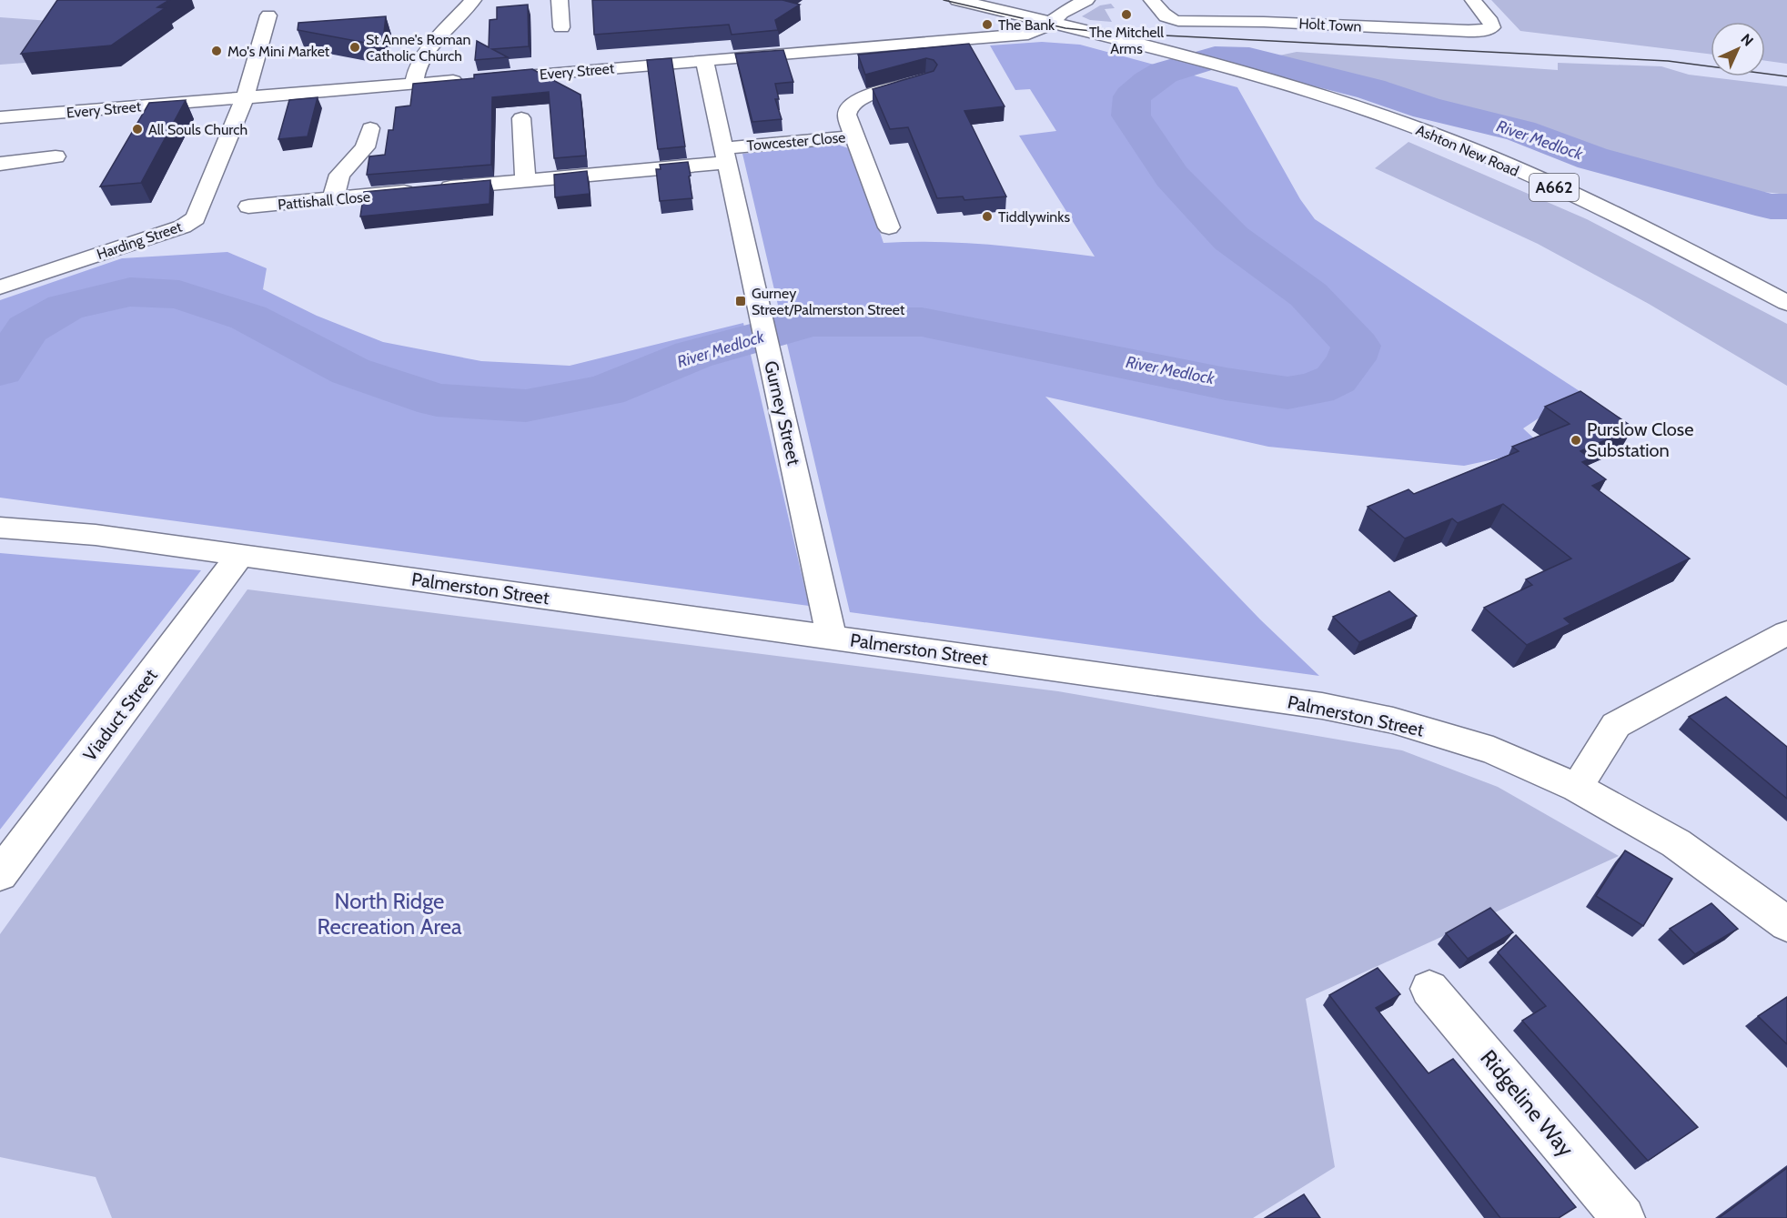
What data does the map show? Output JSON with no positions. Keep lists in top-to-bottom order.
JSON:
{
  "streets": {
    "street": [
      "Holt Town",
      "Every Street",
      "Towcester Close",
      "Ashton New Road",
      "A662",
      "Pattishall Close",
      "Harding Street",
      "Gurney Street",
      "Palmerston Street",
      "Viaduct Street",
      "Ridgeline Way"
    ]
  },
  "crossings": [
    ["Every Street", "Ashton New Road"],
    ["Every Street", "A662"],
    ["Every Street", "Harding Street"],
    ["Every Street", "Gurney Street"],
    ["Towcester Close", "Pattishall Close"],
    ["Towcester Close", "Gurney Street"],
    ["Ashton New Road", "A662"],
    ["Pattishall Close", "Gurney Street"],
    ["Gurney Street", "Palmerston Street"],
    ["Palmerston Street", "Viaduct Street"]
  ],
  "water": ["River Medlock"],
  "parks": ["North Ridge Recreation Area"],
  "places": {
    "other": [
      "The Mitchell Arms",
      "The Bank",
      "St Anne's Roman Catholic Church",
      "Mo's Mini Market",
      "All Souls Church",
      "Tiddlywinks",
      "Purslow Close Substation"
    ],
    "transit": ["Gurney Street/Palmerston Street"]
  },
  "north": "top right"
}
